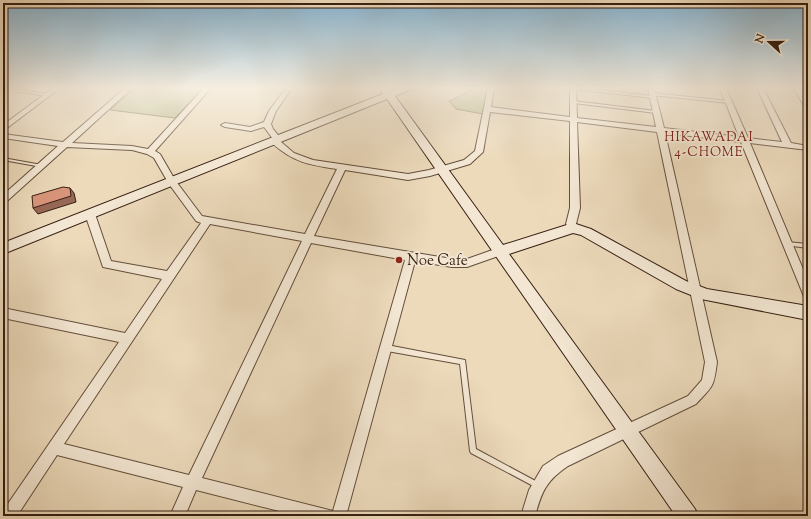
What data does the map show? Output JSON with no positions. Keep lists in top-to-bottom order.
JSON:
{
  "districts": ["HIKAWADAI 4-CHOME"],
  "places": ["Noe Cafe"],
  "north": "left"
}
